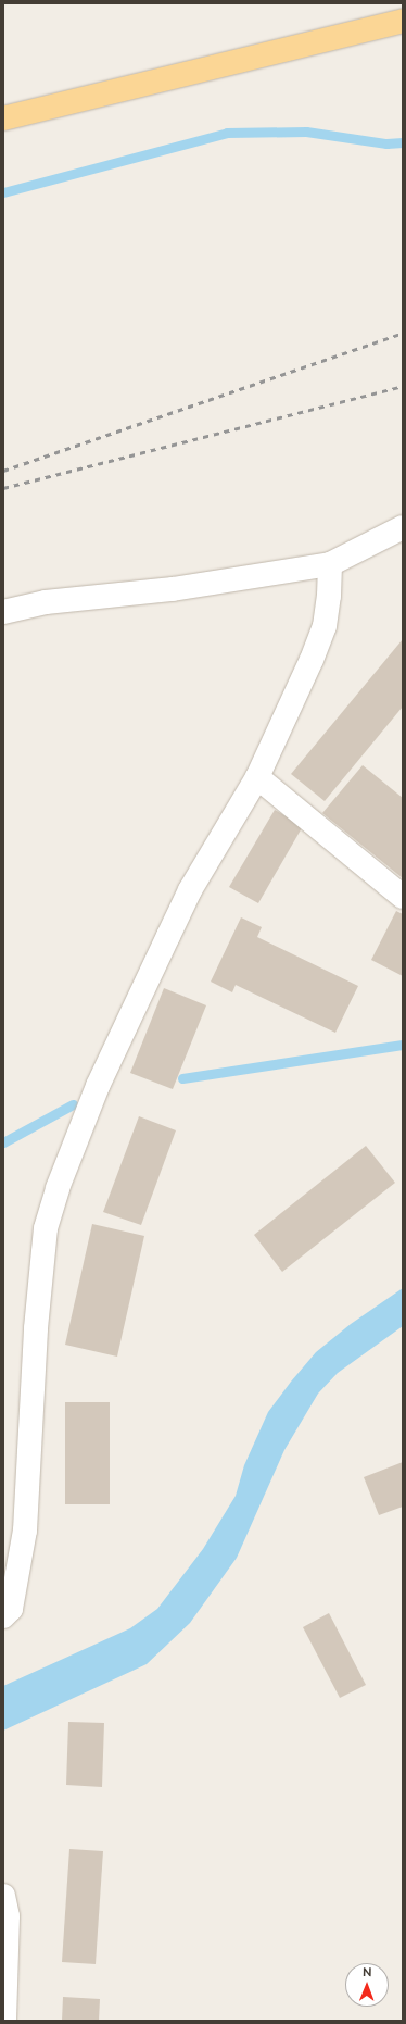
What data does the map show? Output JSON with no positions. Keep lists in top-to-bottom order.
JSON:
{
  "north": "top"
}
